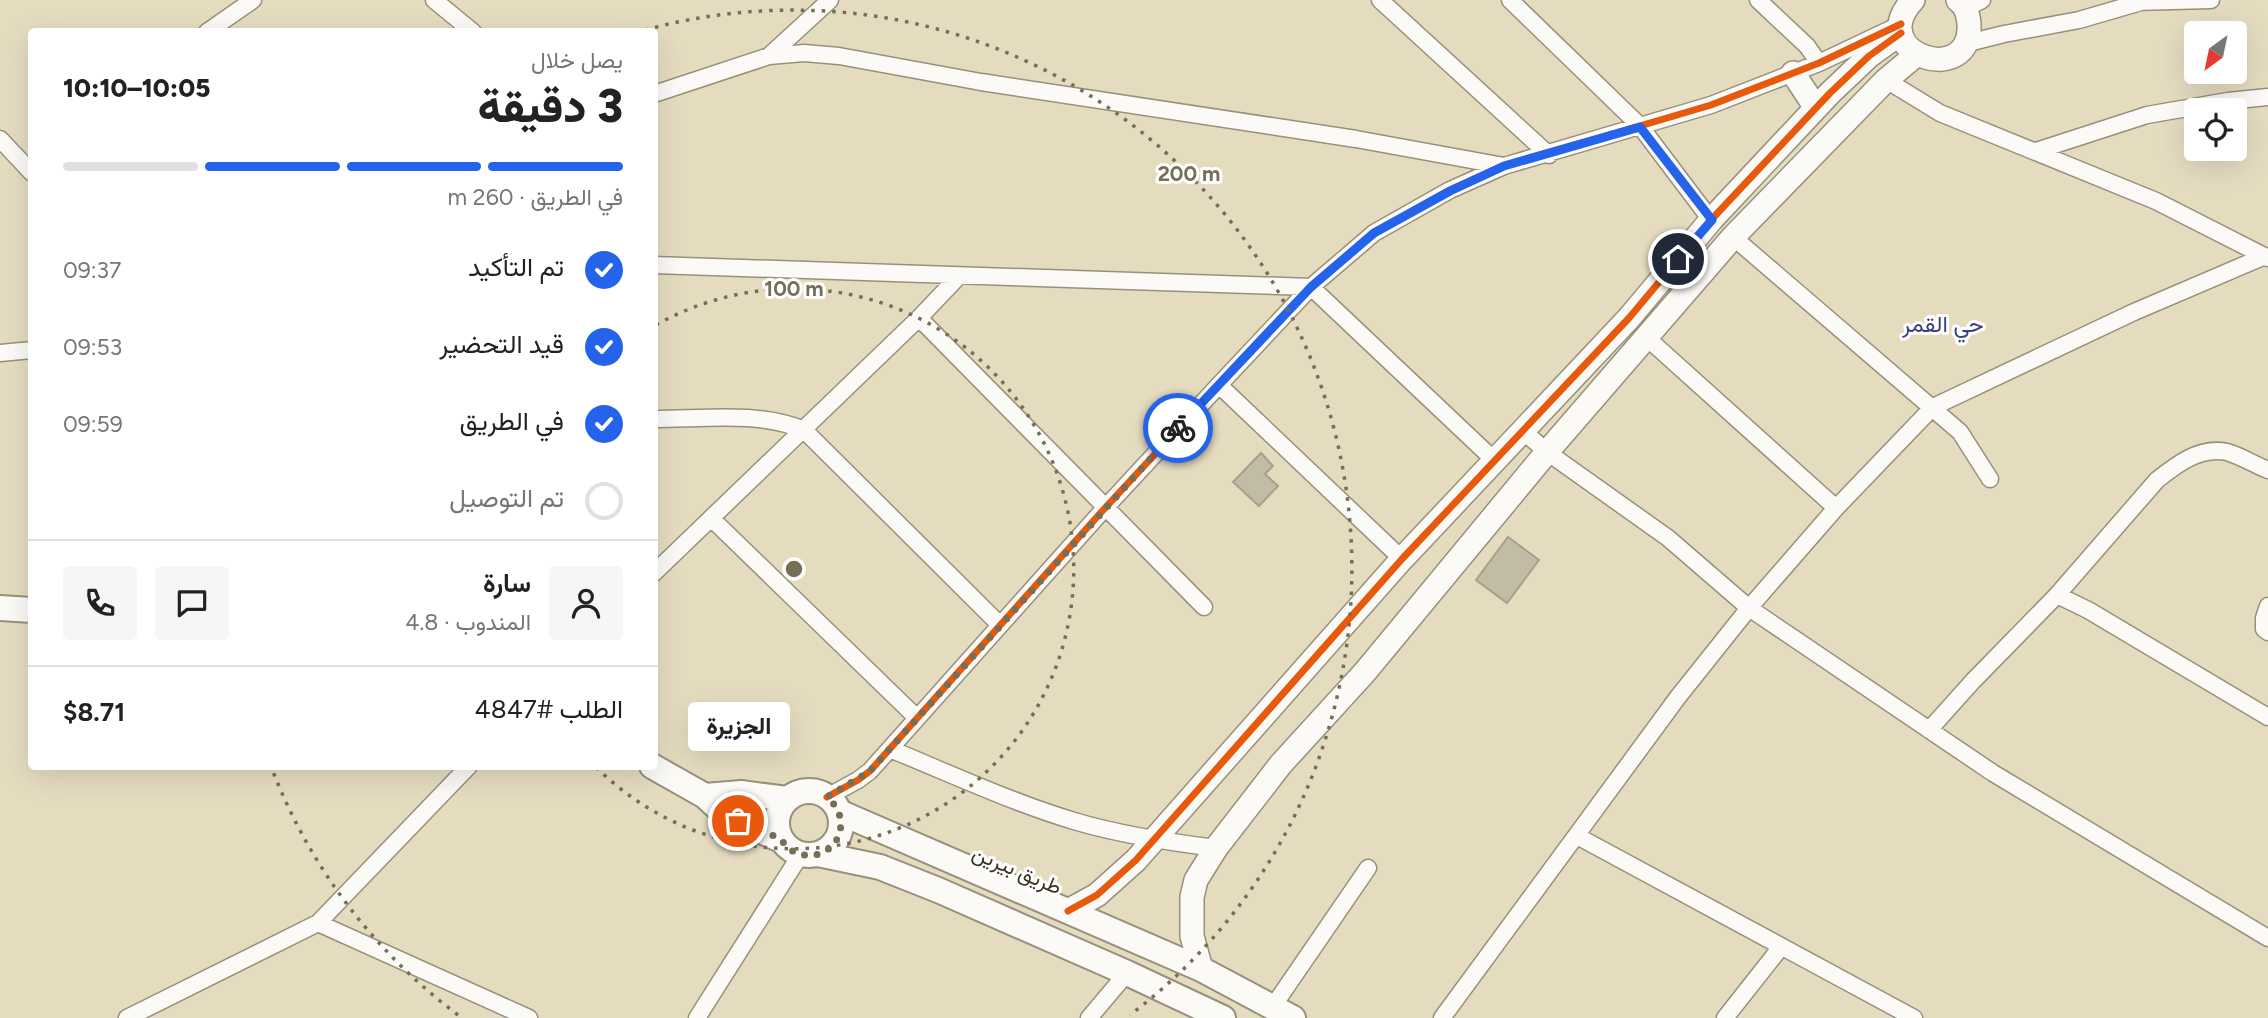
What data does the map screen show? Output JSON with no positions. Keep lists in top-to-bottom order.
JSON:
{
  "streets": {
    "main road": ["طريق بيرين"]
  },
  "districts": ["حي القمر"],
  "places": ["الجزيرة"],
  "north": "bottom left",
  "page": {
    "heading": ["3 دقيقة", "يصل خلال", "10:05–10:10"],
    "panel": [
      "سارة",
      "المندوب · 4.8",
      "الطلب #4847",
      "$8.71"
    ],
    "bar": "في الطريق · 260 m",
    "list": [
      ["تم التأكيد", "09:37"],
      ["قيد التحضير", "09:53"],
      ["في الطريق", "09:59"],
      "تم التوصيل"
    ],
    "bubble": "الجزيرة"
  },
  "rings": ["200 m", "100 m"]
}
